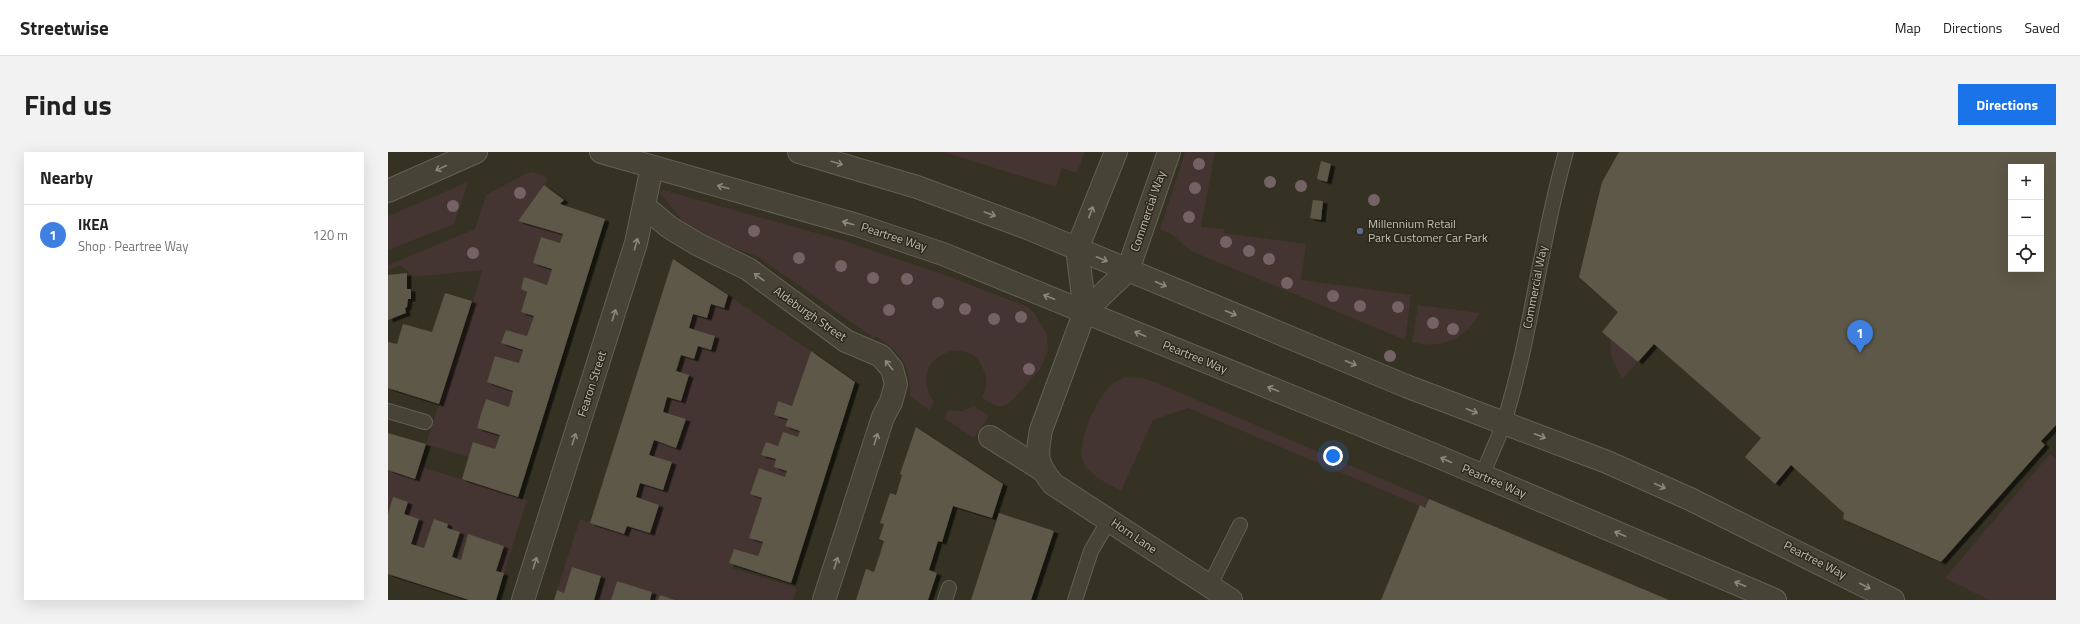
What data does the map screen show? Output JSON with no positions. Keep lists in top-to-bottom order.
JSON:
{
  "streets": {
    "street": [
      "Commercial Way",
      "Peartree Way",
      "Aldeburgh Street",
      "Fearon Street",
      "Horn Lane"
    ]
  },
  "crossings": [
    ["Commercial Way", "Peartree Way"],
    ["Peartree Way", "Fearon Street"],
    ["Aldeburgh Street", "Fearon Street"]
  ],
  "one_way": ["Fearon Street"],
  "places": ["Millennium Retail Park Customer Car Park"],
  "page": {
    "header": "Streetwise",
    "nav": ["Map", "Directions", "Saved"],
    "title": "Find us",
    "buttons": "Directions",
    "heading": "Nearby",
    "map_buttons": ["+", "−"],
    "list": [
      {
        "mark": "1",
        "name": "IKEA",
        "note": "Shop · Peartree Way",
        "value": "120 m"
      }
    ],
    "pins": "1"
  }
}
